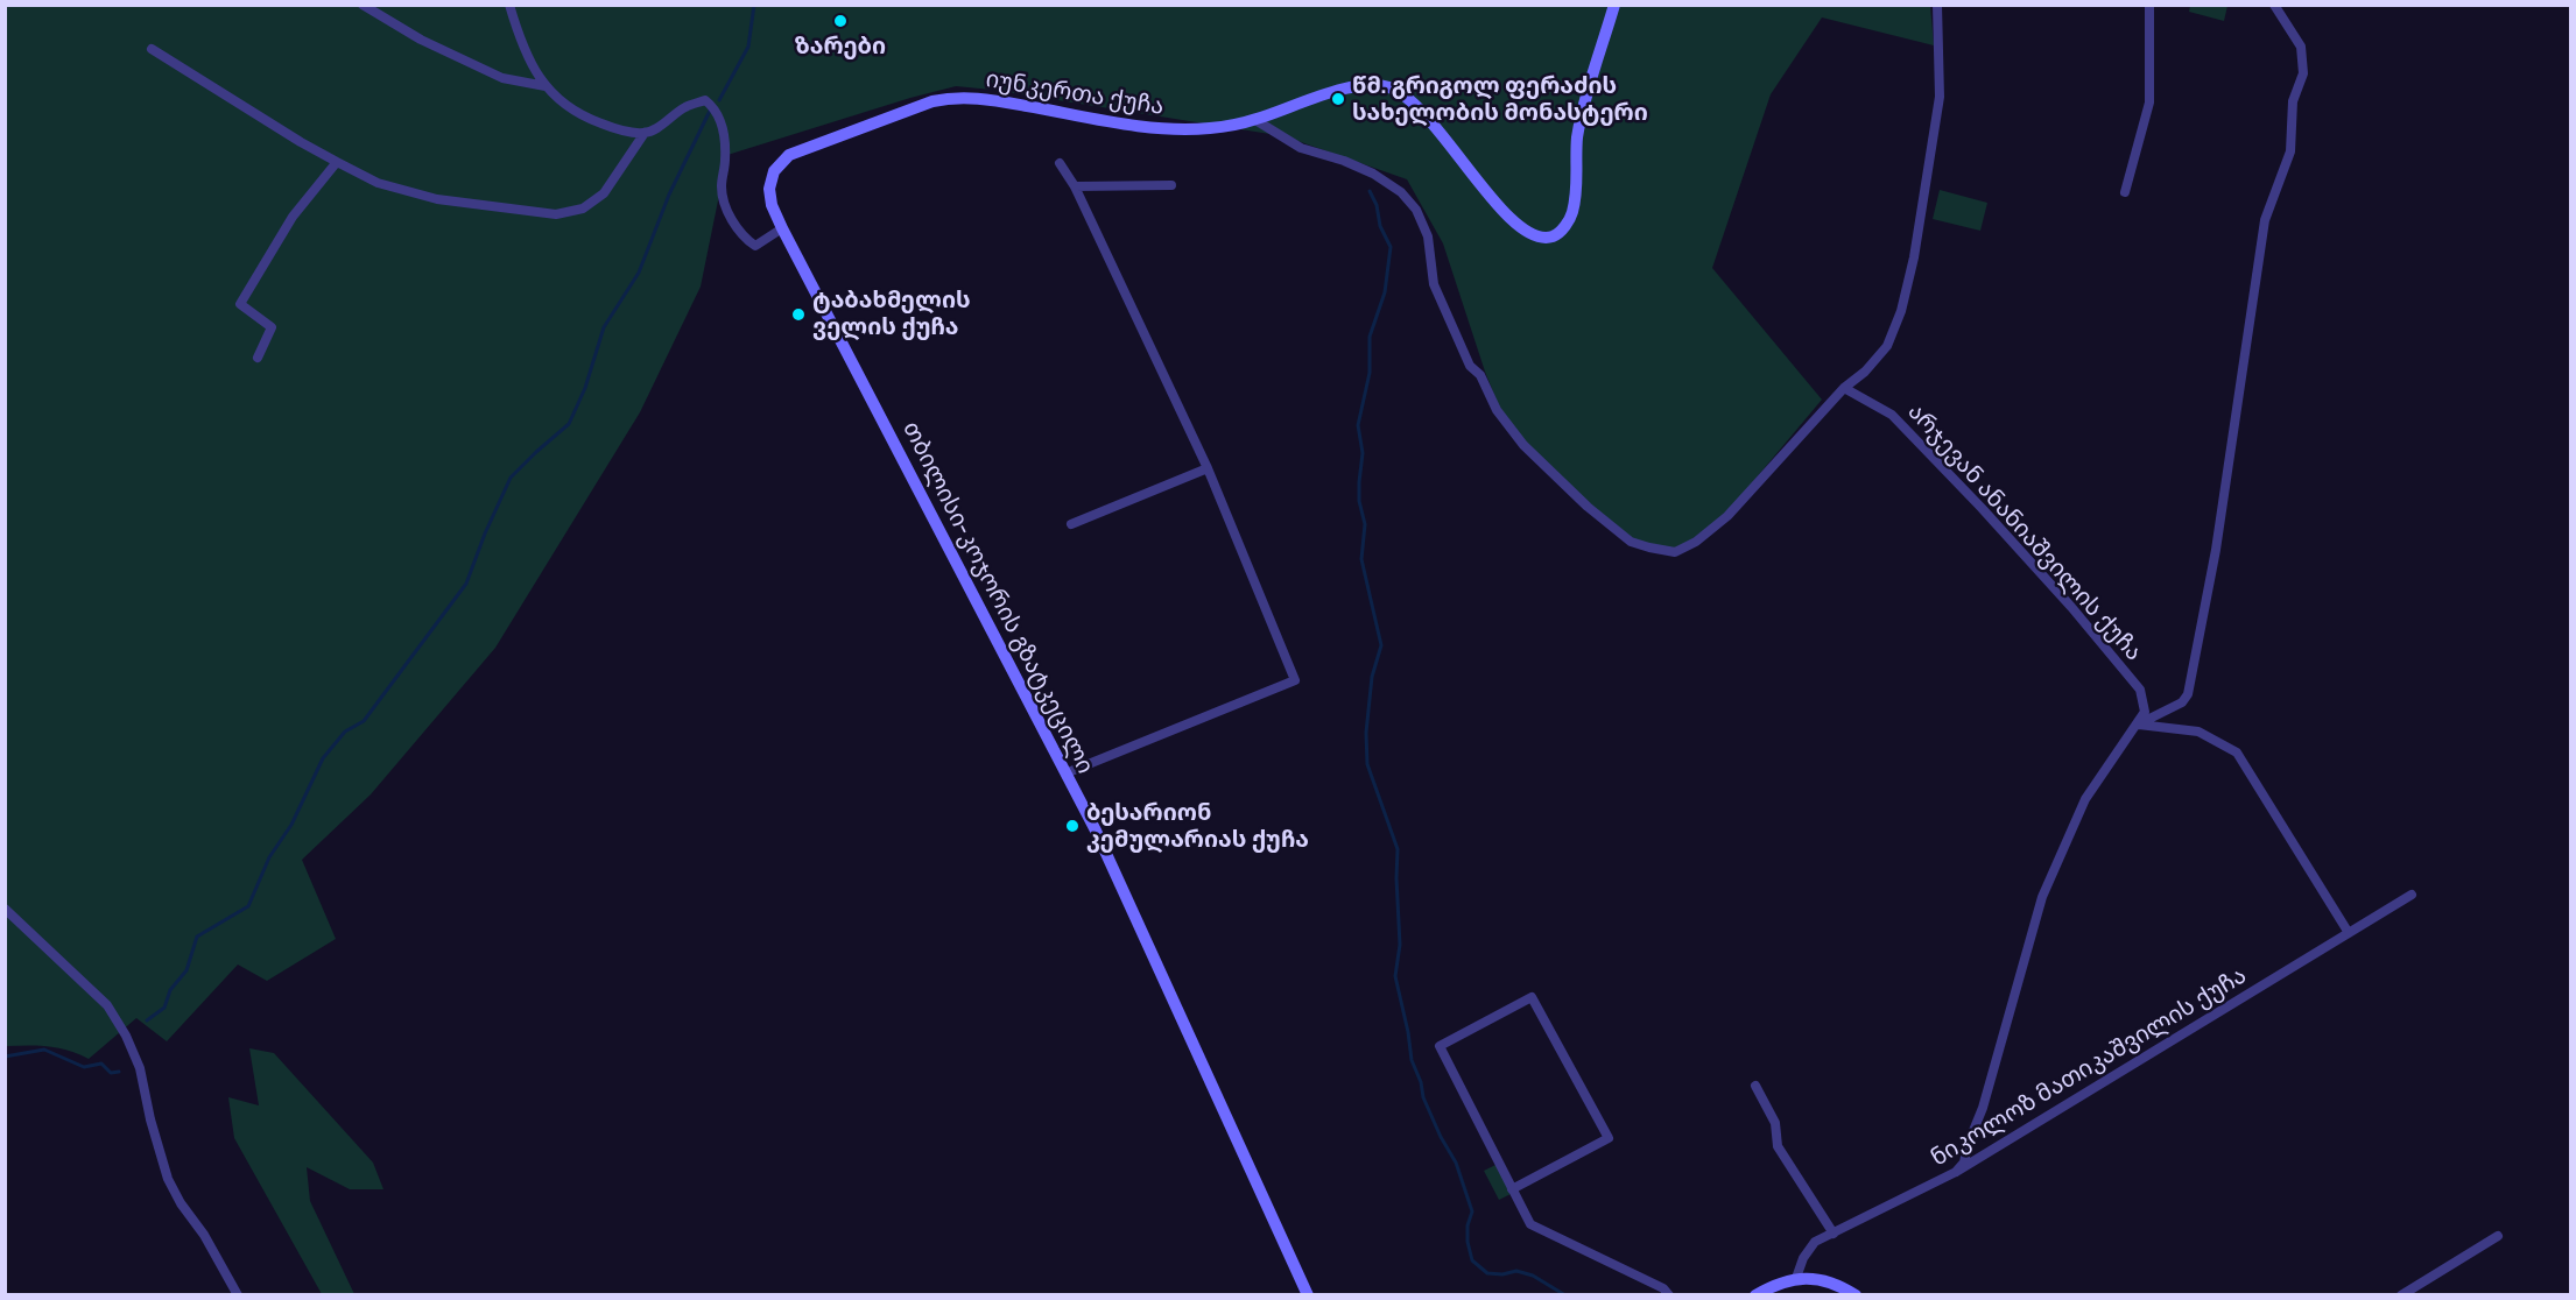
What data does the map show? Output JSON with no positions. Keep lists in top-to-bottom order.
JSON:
{
  "streets": {
    "main road": ["იუნკერთა ქუჩა", "თბილისი-კოჯორის გზატკეცილი"],
    "street": ["არჯევან ანანიაშვილის ქუჩა", "ნიკოლოზ მათიკაშვილის ქუჩა"]
  },
  "crossings": [
    ["იუნკერთა ქუჩა", "თბილისი-კოჯორის გზატკეცილი"]
  ],
  "places": [
    "ზარები",
    "წმ. გრიგოლ ფერაძის სახელობის მონასტერი",
    "ტაბახმელის ველის ქუჩა",
    "ბესარიონ კემულარიას ქუჩა"
  ]
}
